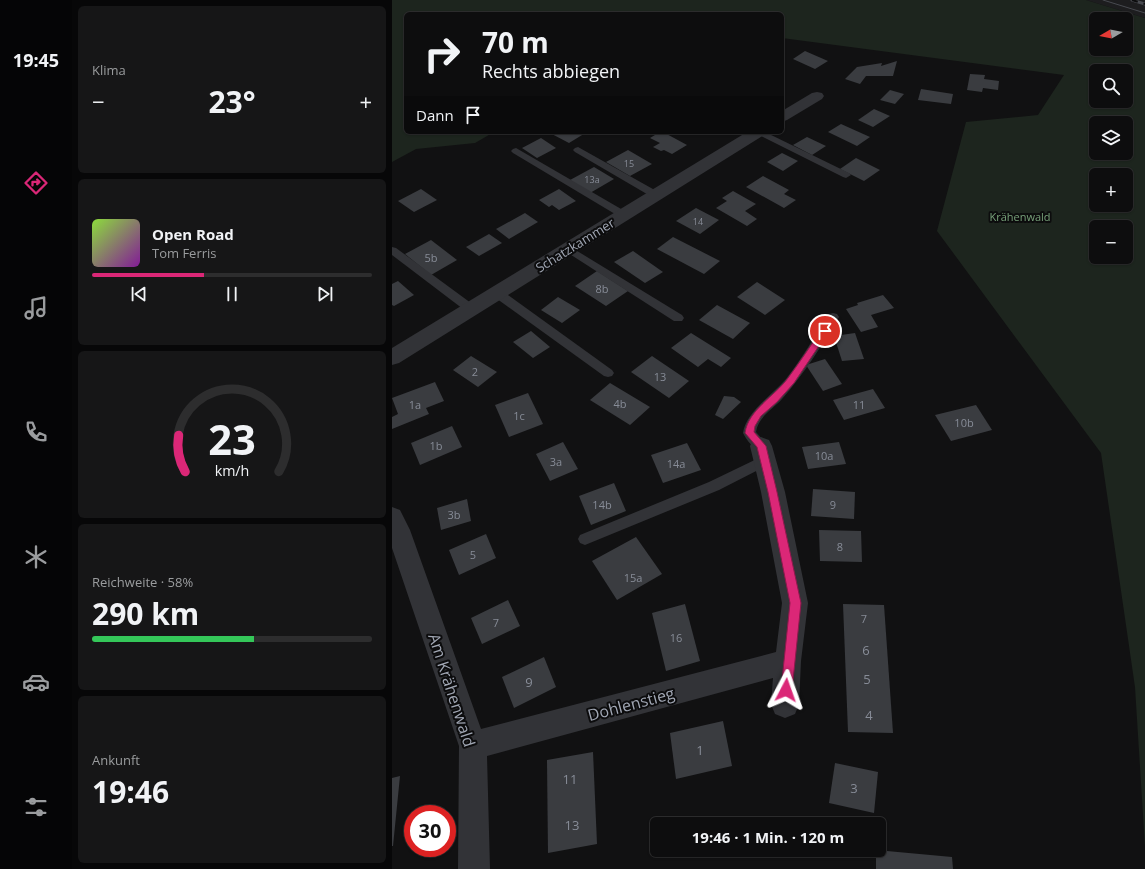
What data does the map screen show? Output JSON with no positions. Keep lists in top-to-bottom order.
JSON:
{
  "streets": {
    "street": ["Schatzkammer", "Am Krähenwald", "Dohlenstieg"]
  },
  "crossings": [
    ["Am Krähenwald", "Dohlenstieg"]
  ],
  "parks": ["Krähenwald"],
  "house_numbers": [
    "15",
    "13a",
    "14",
    "5b",
    "8b",
    "2",
    "13",
    "4b",
    "1a",
    "11",
    "1c",
    "10b",
    "1b",
    "10a",
    "3a",
    "14a",
    "14b",
    "9",
    "3b",
    "8",
    "5",
    "15a",
    "7",
    "7",
    "16",
    "6",
    "5",
    "9",
    "4",
    "1",
    "11",
    "3",
    "13"
  ],
  "north": "left",
  "page": {
    "tabs": "19:45",
    "tile": [
      "Klima",
      ["Reichweite · 58%", "290 km"],
      ["Ankunft", "19:46"]
    ],
    "map_buttons": ["+", "−"],
    "turn": ["70 m", "Rechts abbiegen"],
    "heat": ["−", "23°", "+"],
    "then": "Dann",
    "song": ["Open Road", "Tom Ferris"],
    "limit": "30",
    "trip": "19:46 · 1 Min. · 120 m",
    "gauge": ["23", "km/h"]
  }
}
